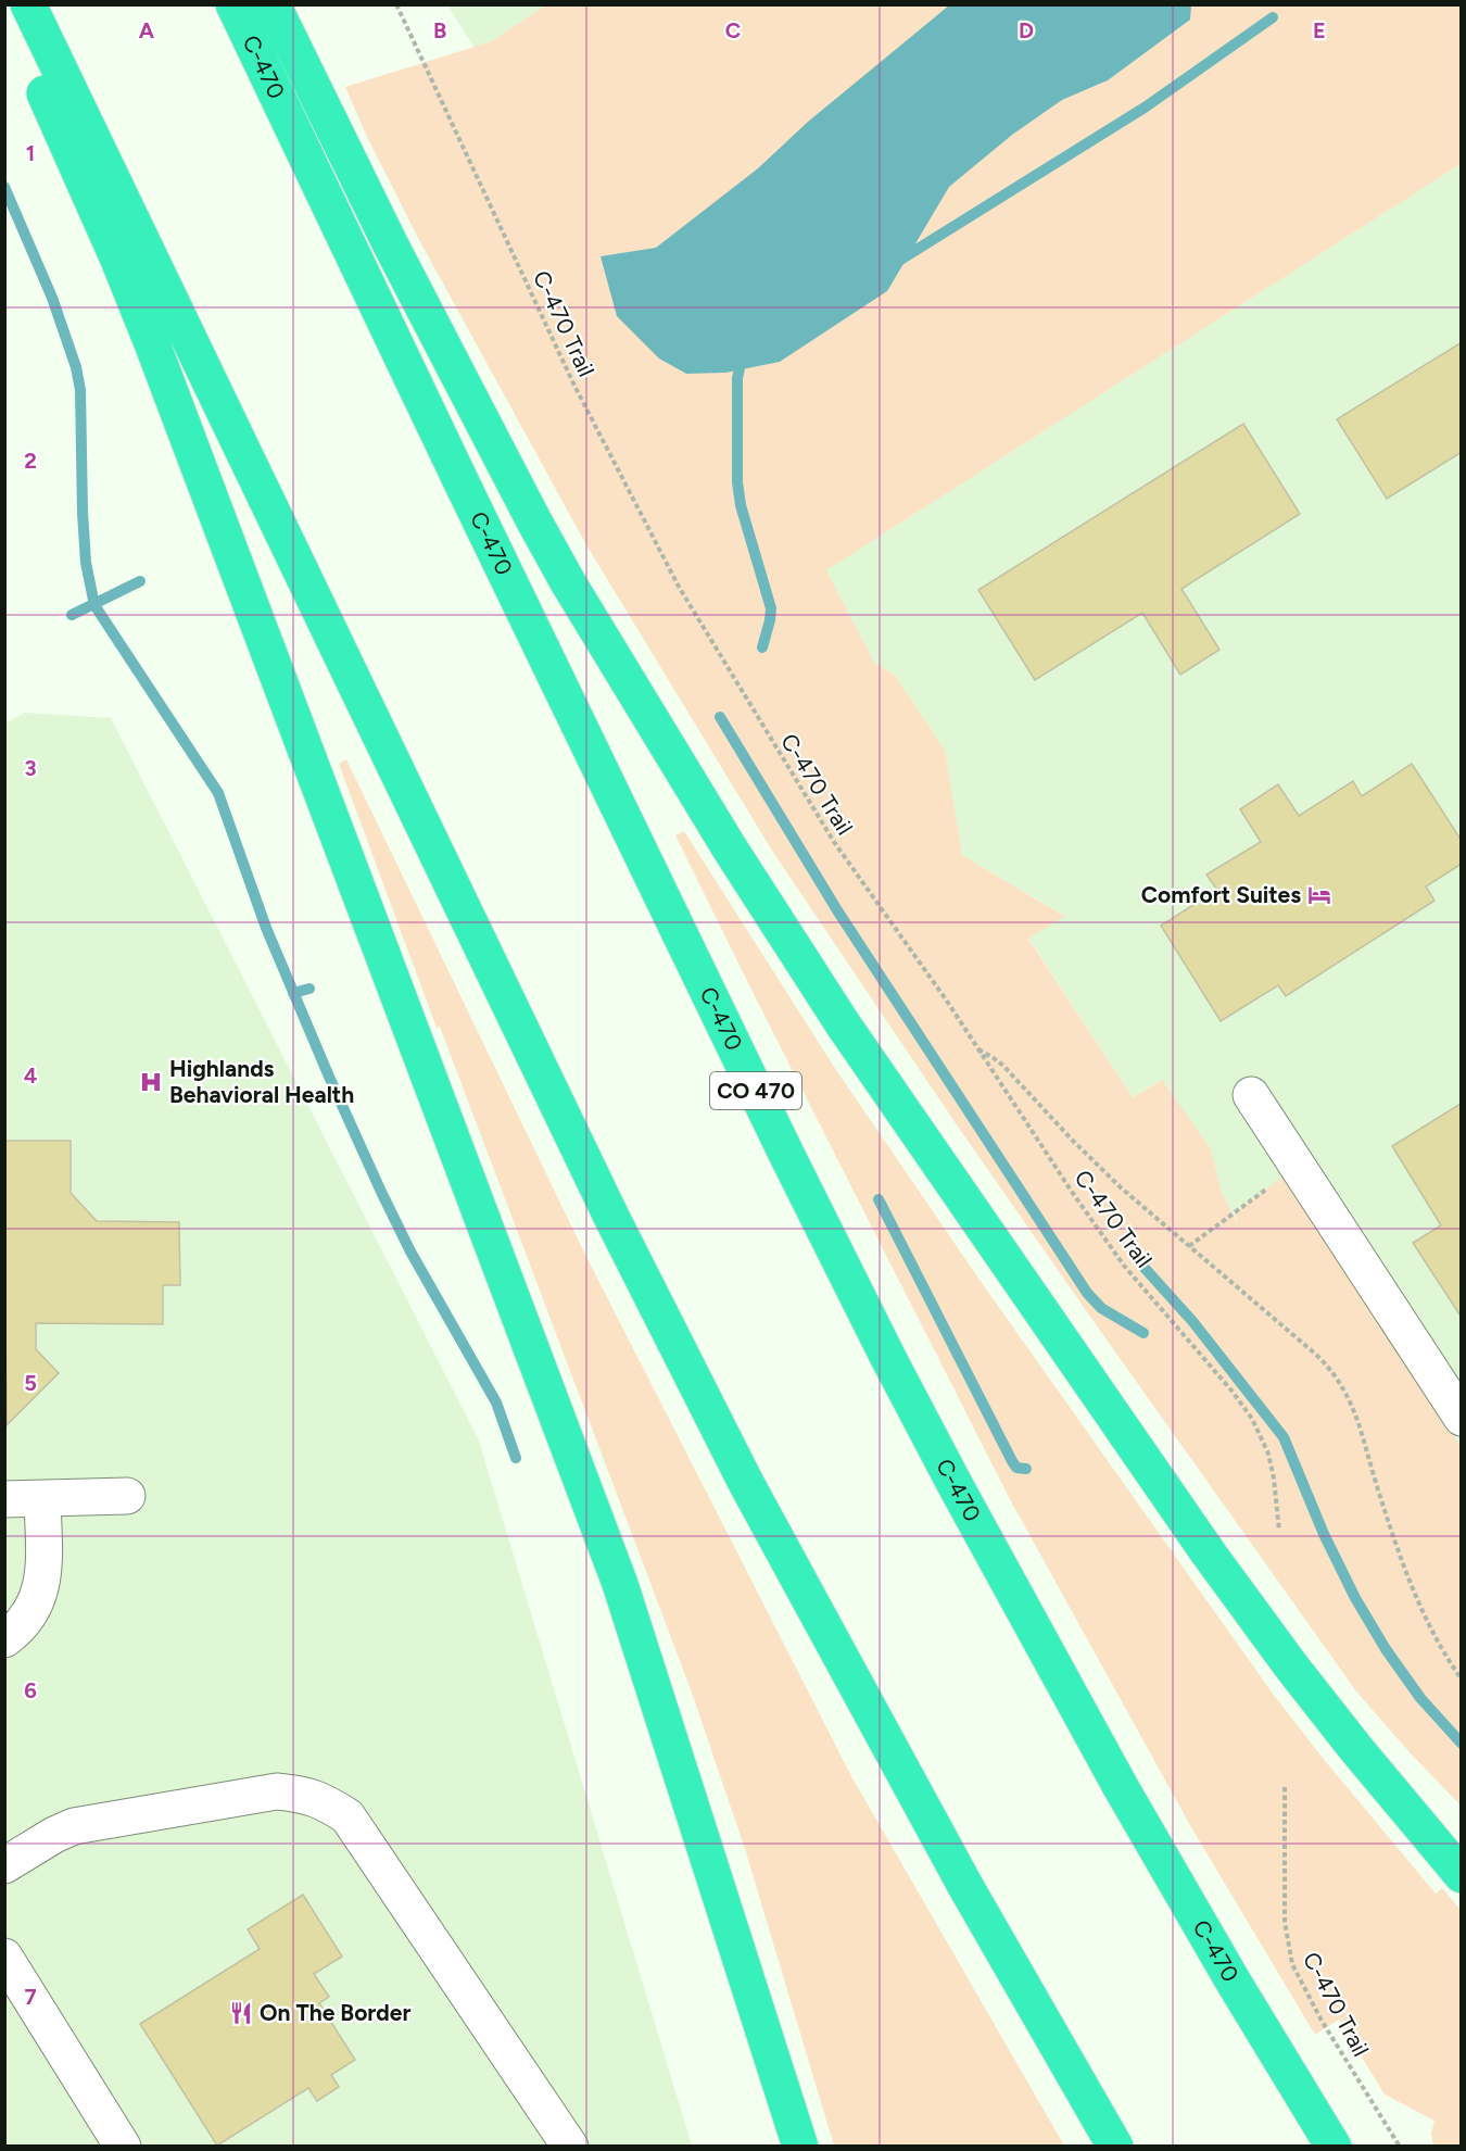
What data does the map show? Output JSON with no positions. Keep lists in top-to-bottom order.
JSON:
{
  "streets": {
    "highway": ["C-470", "CO 470"],
    "path": ["C-470 Trail"]
  },
  "places": {
    "hotel": ["Comfort Suites"],
    "hospital": ["Highlands Behavioral Health"],
    "restaurant": ["On The Border"]
  },
  "grid": {
    "columns": [
      "A",
      "B",
      "C",
      "D",
      "E"
    ],
    "rows": [
      "1",
      "2",
      "3",
      "4",
      "5",
      "6",
      "7"
    ]
  }
}
